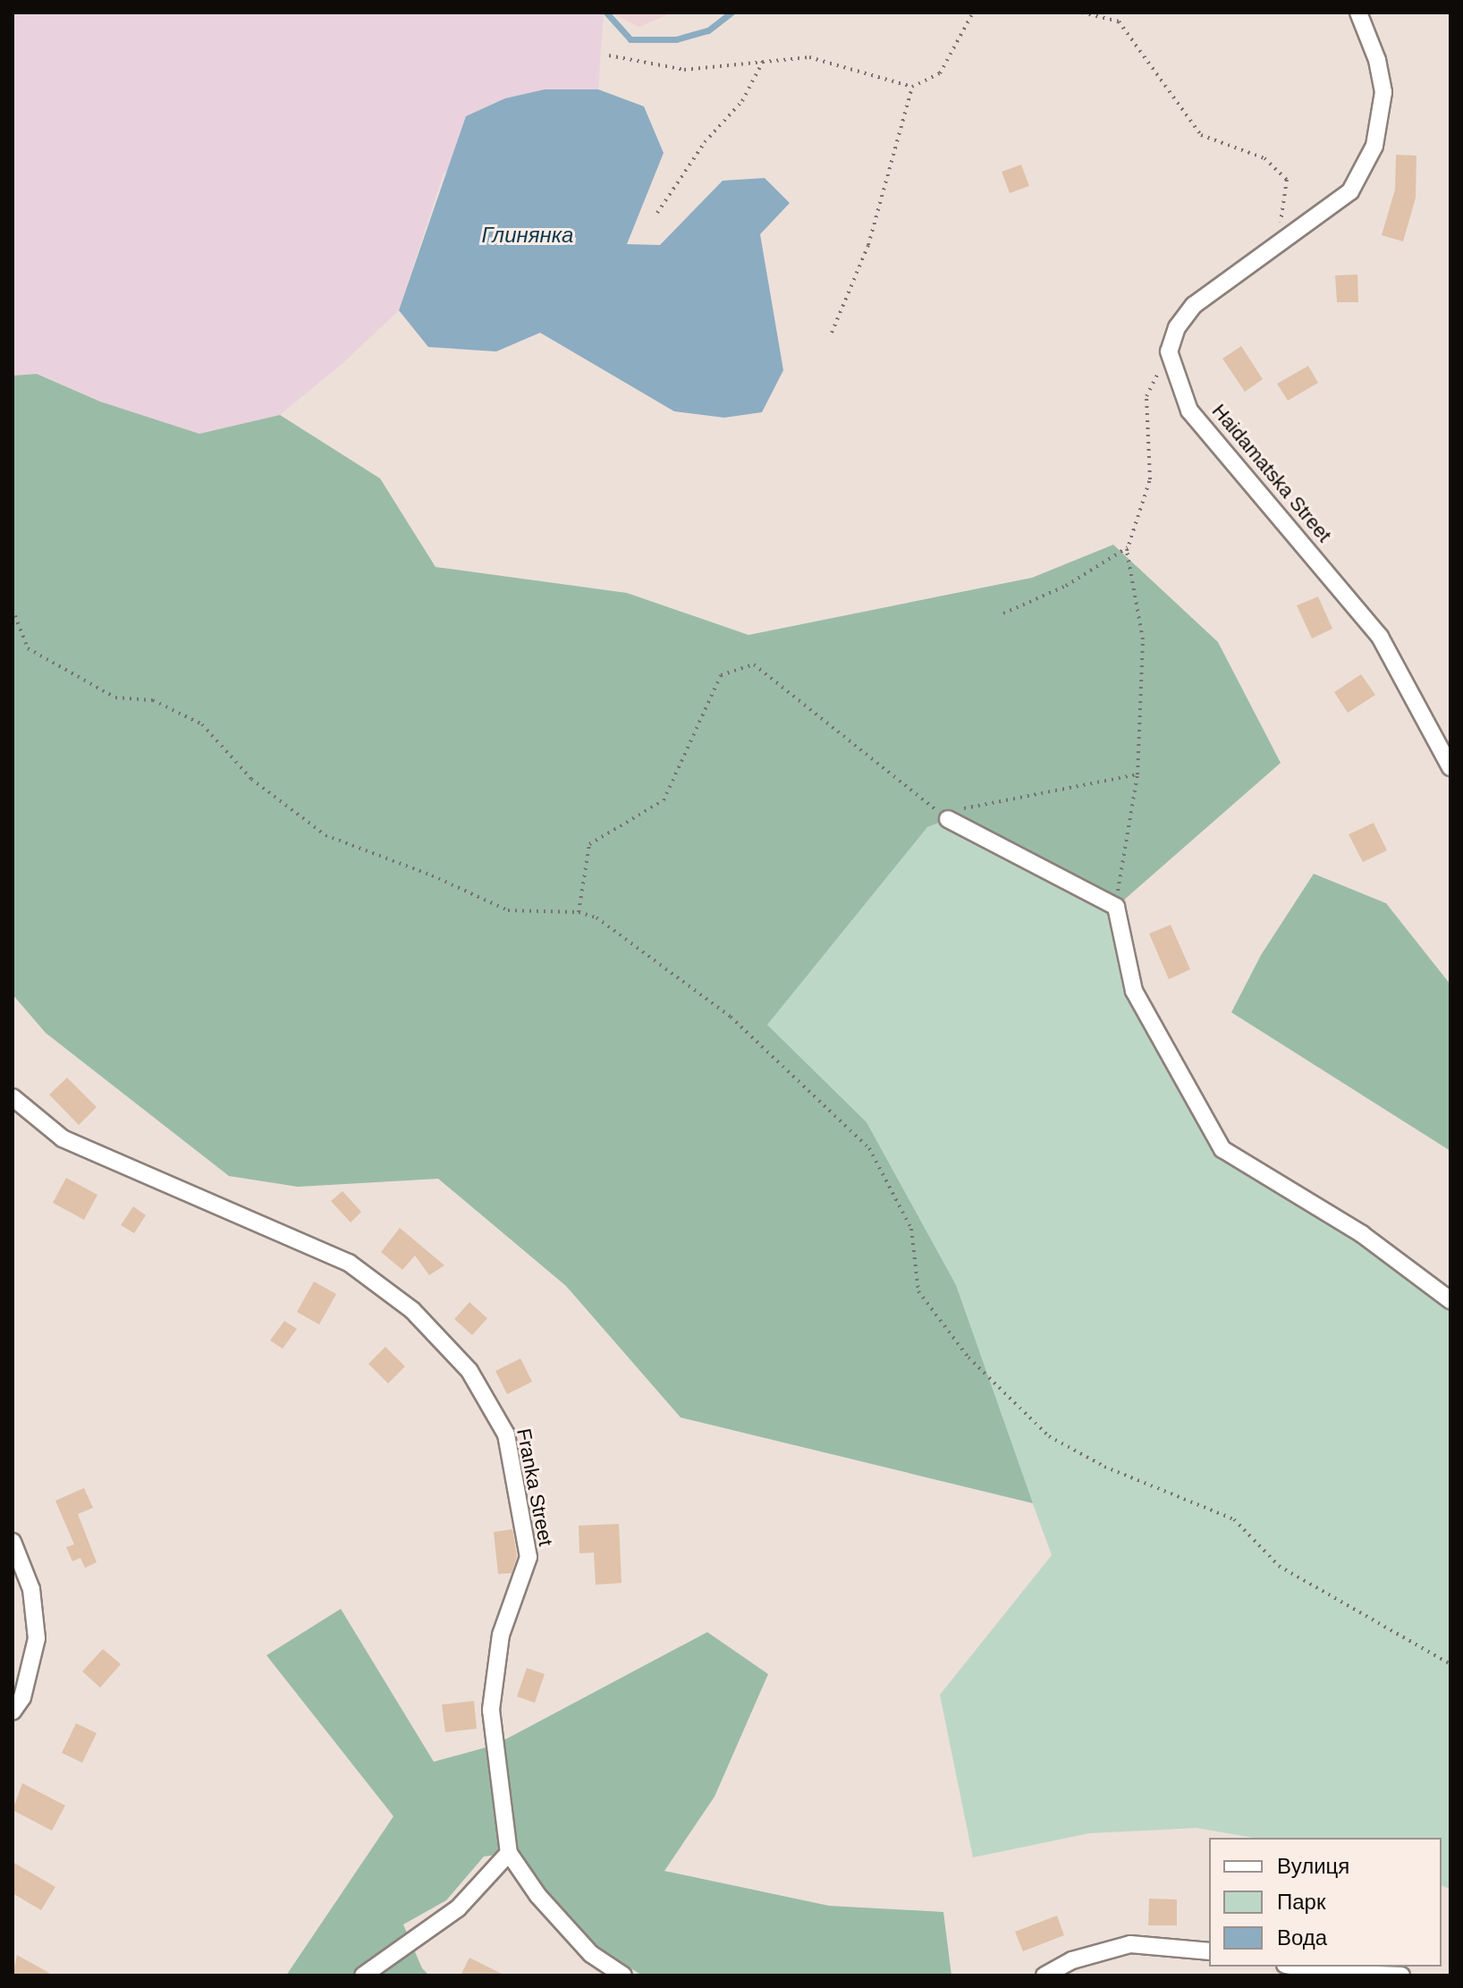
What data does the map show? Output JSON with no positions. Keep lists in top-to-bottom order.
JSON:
{
  "streets": {
    "street": ["Haidamatska Street", "Franka Street"]
  },
  "water": ["Глинянка"],
  "legend": ["Вулиця", "Парк", "Вода"]
}
